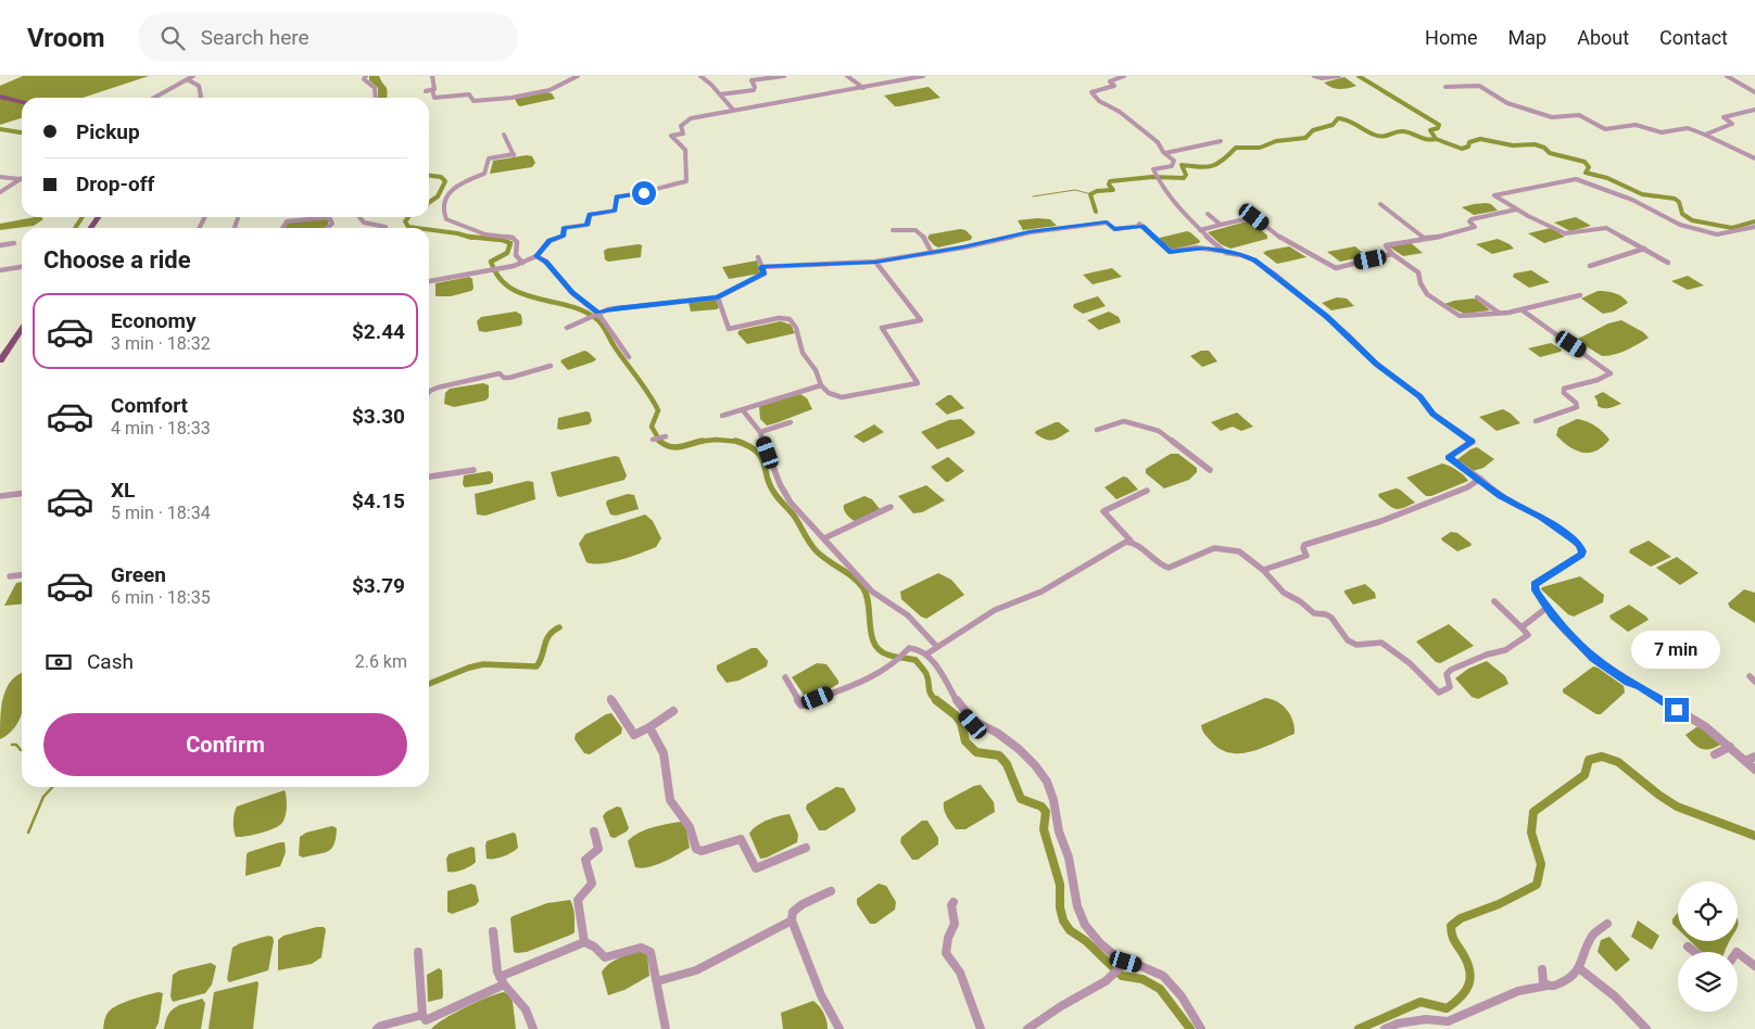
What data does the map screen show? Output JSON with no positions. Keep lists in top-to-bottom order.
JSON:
{
  "page": {
    "header": "Vroom",
    "search": "Search here",
    "nav": [
      "Home",
      "Map",
      "About",
      "Contact"
    ],
    "banner": ["Pickup", "Drop-off"],
    "heading": "Choose a ride",
    "list": [
      {
        "name": "Economy",
        "note": "3 min · 18:32",
        "value": "$2.44"
      },
      {
        "name": "Comfort",
        "note": "4 min · 18:33",
        "value": "$3.30"
      },
      {
        "name": "XL",
        "note": "5 min · 18:34",
        "value": "$4.15"
      },
      {
        "name": "Green",
        "note": "6 min · 18:35",
        "value": "$3.79"
      }
    ],
    "bubble": "7 min",
    "pay": ["Cash", "2.6 km"],
    "buttons": "Confirm"
  }
}
